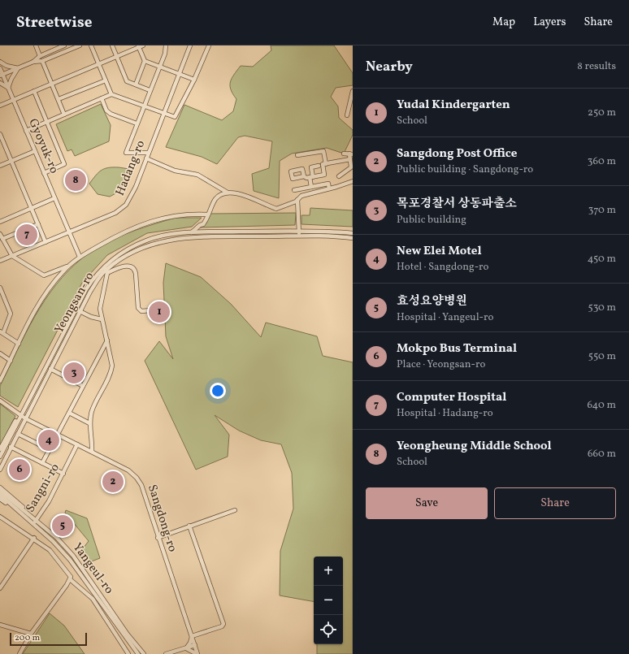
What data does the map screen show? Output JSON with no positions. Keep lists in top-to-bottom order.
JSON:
{
  "streets": {
    "street": [
      "Gyoyuk-ro",
      "Hadang-ro",
      "Yeongsan-ro",
      "Sangni-ro",
      "Sangdong-ro",
      "Yangeul-ro"
    ]
  },
  "crossings": [
    ["Gyoyuk-ro", "Hadang-ro"],
    ["Yeongsan-ro", "Sangdong-ro"],
    ["Sangni-ro", "Sangdong-ro"],
    ["Sangni-ro", "Yangeul-ro"]
  ],
  "scale_bar": "200 m",
  "page": {
    "header": "Streetwise",
    "nav": ["Map", "Layers", "Share"],
    "heading": ["Nearby", "8 results"],
    "list": [
      {
        "mark": "1",
        "name": "Yudal Kindergarten",
        "note": "School",
        "value": "250 m"
      },
      {
        "mark": "2",
        "name": "Sangdong Post Office",
        "note": "Public building · Sangdong-ro",
        "value": "360 m"
      },
      {
        "mark": "3",
        "name": "목포경찰서 상동파출소",
        "note": "Public building",
        "value": "370 m"
      },
      {
        "mark": "4",
        "name": "New Elei Motel",
        "note": "Hotel · Sangdong-ro",
        "value": "450 m"
      },
      {
        "mark": "5",
        "name": "효성요양병원",
        "note": "Hospital · Yangeul-ro",
        "value": "530 m"
      },
      {
        "mark": "6",
        "name": "Mokpo Bus Terminal",
        "note": "Place · Yeongsan-ro",
        "value": "550 m"
      },
      {
        "mark": "7",
        "name": "Computer Hospital",
        "note": "Hospital · Hadang-ro",
        "value": "640 m"
      },
      {
        "mark": "8",
        "name": "Yeongheung Middle School",
        "note": "School",
        "value": "660 m"
      }
    ],
    "pins": [
      "8",
      "7",
      "1",
      "3",
      "4",
      "6",
      "2",
      "5"
    ],
    "buttons": ["Save", "Share"],
    "map_buttons": ["+", "−"],
    "scale": "200 m"
  }
}
